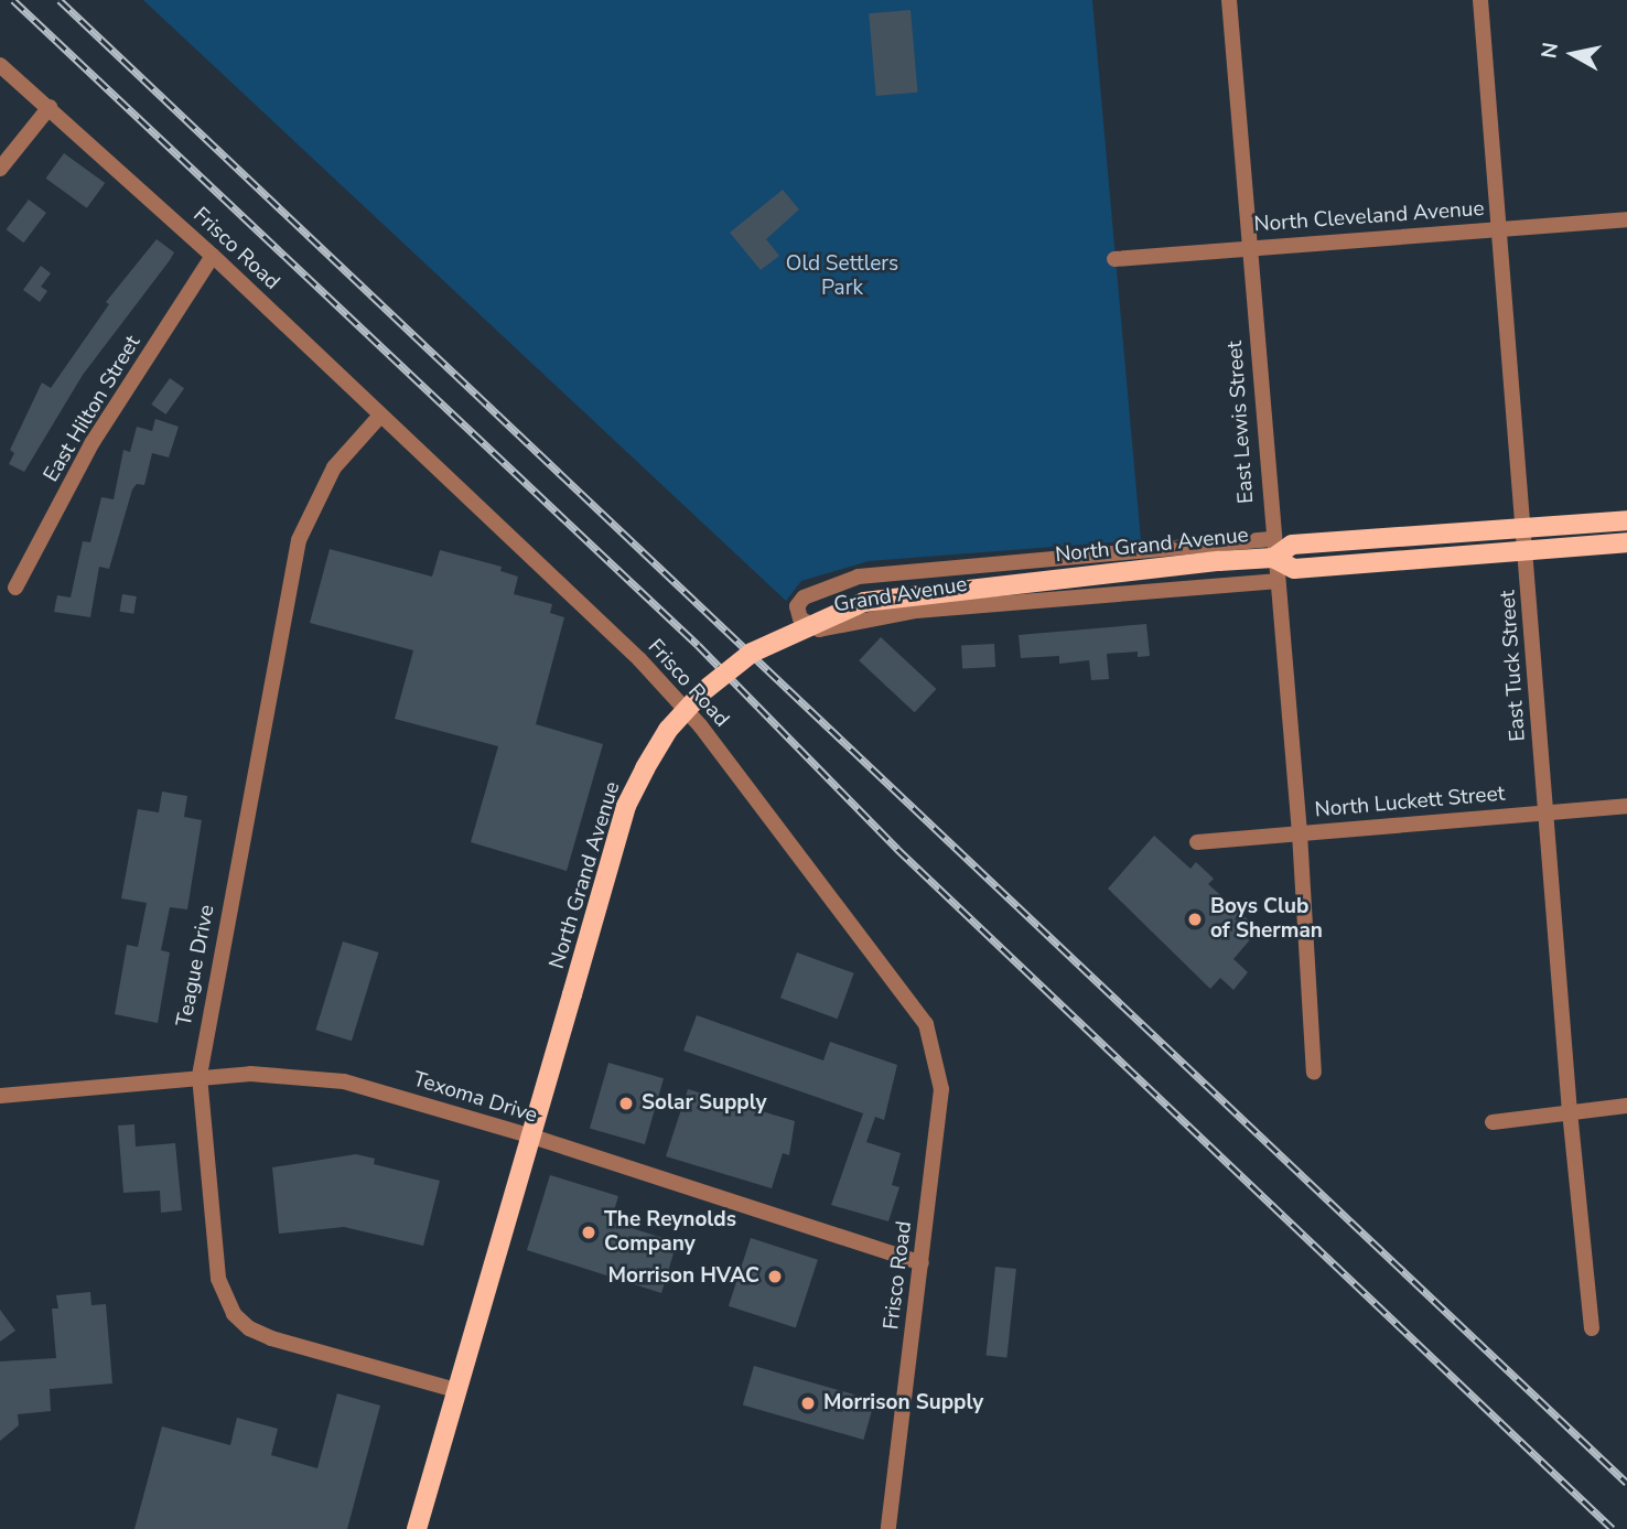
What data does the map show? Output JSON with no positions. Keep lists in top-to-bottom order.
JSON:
{
  "streets": {
    "main road": ["North Grand Avenue"],
    "street": [
      "North Cleveland Avenue",
      "Frisco Road",
      "East Hilton Street",
      "East Lewis Street",
      "Grand Avenue",
      "East Tuck Street",
      "North Luckett Street",
      "Teague Drive",
      "Texoma Drive"
    ]
  },
  "crossings": [
    ["North Cleveland Avenue", "East Lewis Street"],
    ["North Cleveland Avenue", "East Tuck Street"],
    ["Frisco Road", "East Hilton Street"],
    ["Frisco Road", "Teague Drive"],
    ["Frisco Road", "Texoma Drive"],
    ["East Lewis Street", "North Grand Avenue"],
    ["East Lewis Street", "Grand Avenue"],
    ["East Lewis Street", "North Luckett Street"],
    ["North Grand Avenue", "Grand Avenue"],
    ["North Grand Avenue", "East Tuck Street"],
    ["North Grand Avenue", "Teague Drive"],
    ["North Grand Avenue", "Texoma Drive"],
    ["East Tuck Street", "North Luckett Street"],
    ["Teague Drive", "Texoma Drive"]
  ],
  "parks": ["Old Settlers Park"],
  "places": [
    "Boys Club of Sherman",
    "Solar Supply",
    "The Reynolds Company",
    "Morrison HVAC",
    "Morrison Supply"
  ],
  "north": "left"
}
